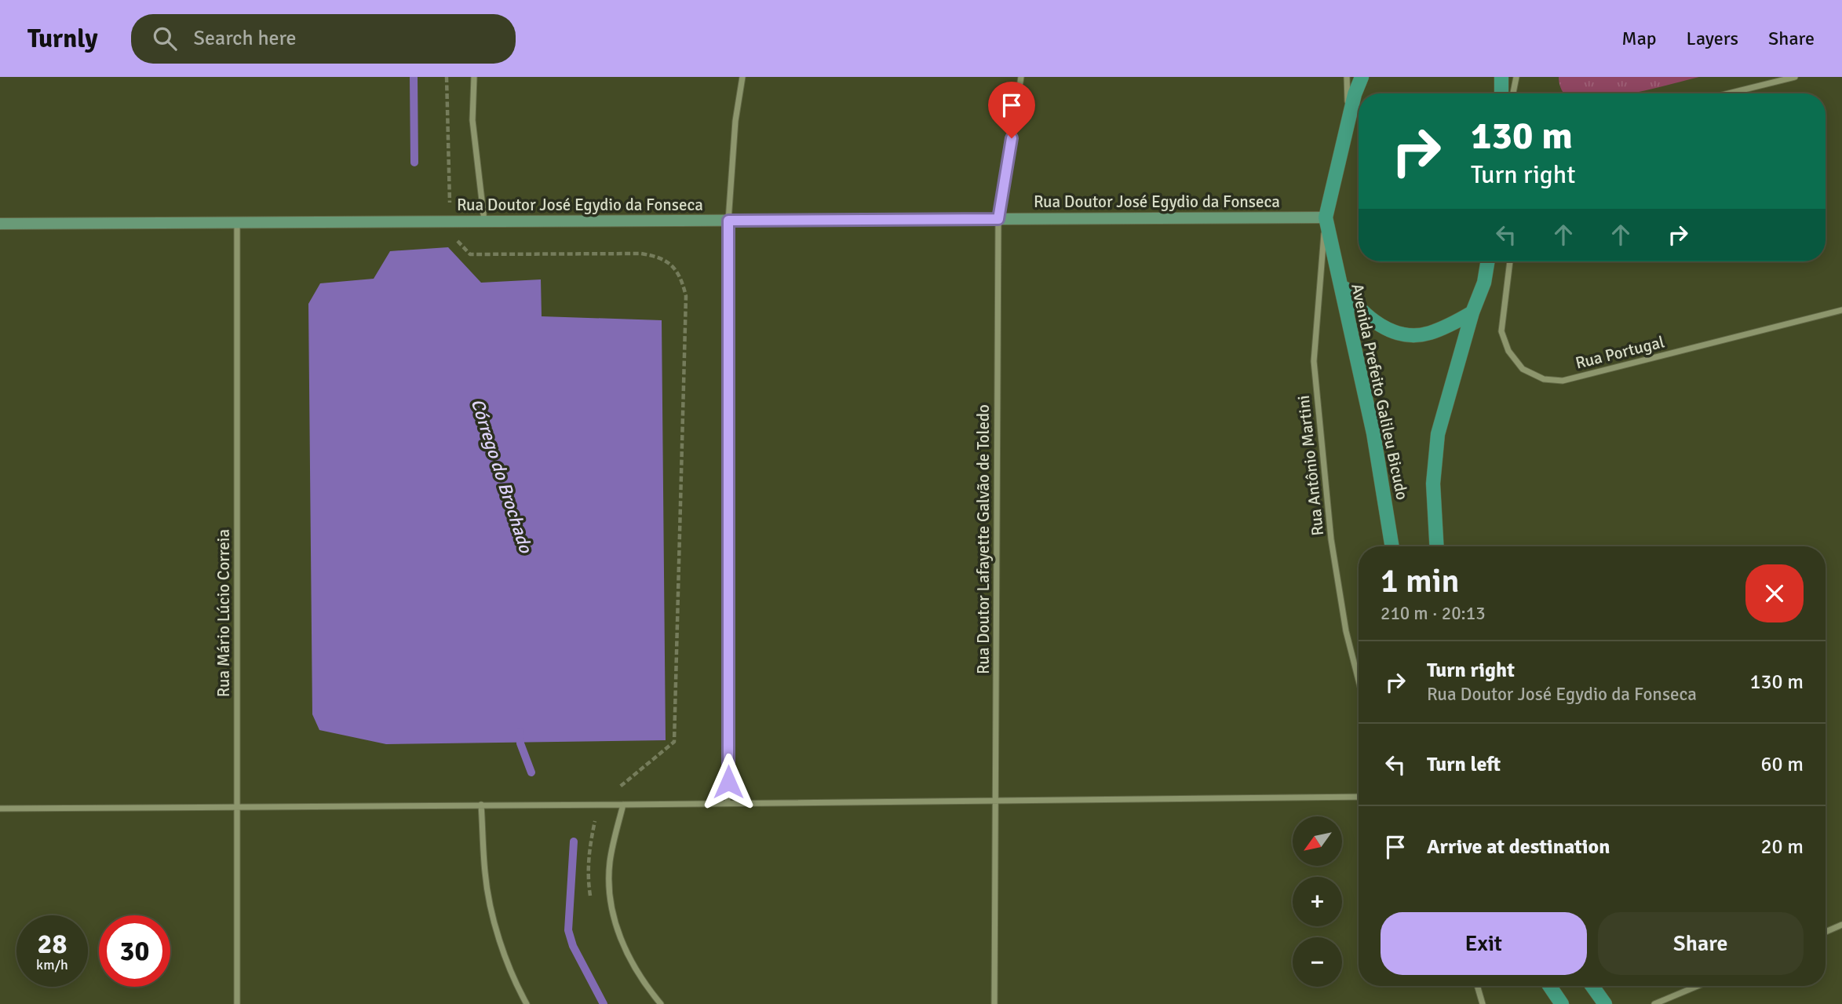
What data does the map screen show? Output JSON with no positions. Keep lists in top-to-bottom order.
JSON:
{
  "streets": {
    "main road": ["Avenida Prefeito Galileu Bicudo"],
    "street": [
      "Rua Doutor José Egydio da Fonseca",
      "Rua Portugal",
      "Rua Antônio Martini",
      "Rua Doutor Lafayette Galvão de Toledo",
      "Rua Mário Lúcio Correia"
    ]
  },
  "crossings": [
    ["Rua Doutor José Egydio da Fonseca", "Avenida Prefeito Galileu Bicudo"],
    ["Rua Doutor José Egydio da Fonseca", "Rua Antônio Martini"],
    ["Rua Doutor José Egydio da Fonseca", "Rua Doutor Lafayette Galvão de Toledo"],
    ["Rua Doutor José Egydio da Fonseca", "Rua Mário Lúcio Correia"],
    ["Avenida Prefeito Galileu Bicudo", "Rua Antônio Martini"]
  ],
  "water": ["Córrego do Brochado"],
  "north": "bottom left",
  "page": {
    "header": "Turnly",
    "search": "Search here",
    "nav": ["Map", "Layers", "Share"],
    "turn": ["130 m", "Turn right"],
    "heading": ["1 min", "210 m · 20:13"],
    "list": [
      {
        "name": "Turn right",
        "note": "Rua Doutor José Egydio da Fonseca",
        "value": "130 m"
      },
      {
        "name": "Turn left",
        "value": "60 m"
      },
      {
        "name": "Arrive at destination",
        "value": "20 m"
      }
    ],
    "map_buttons": ["+", "−"],
    "buttons": ["Exit", "Share"],
    "speed": "28 km/h",
    "limit": "30"
  }
}
